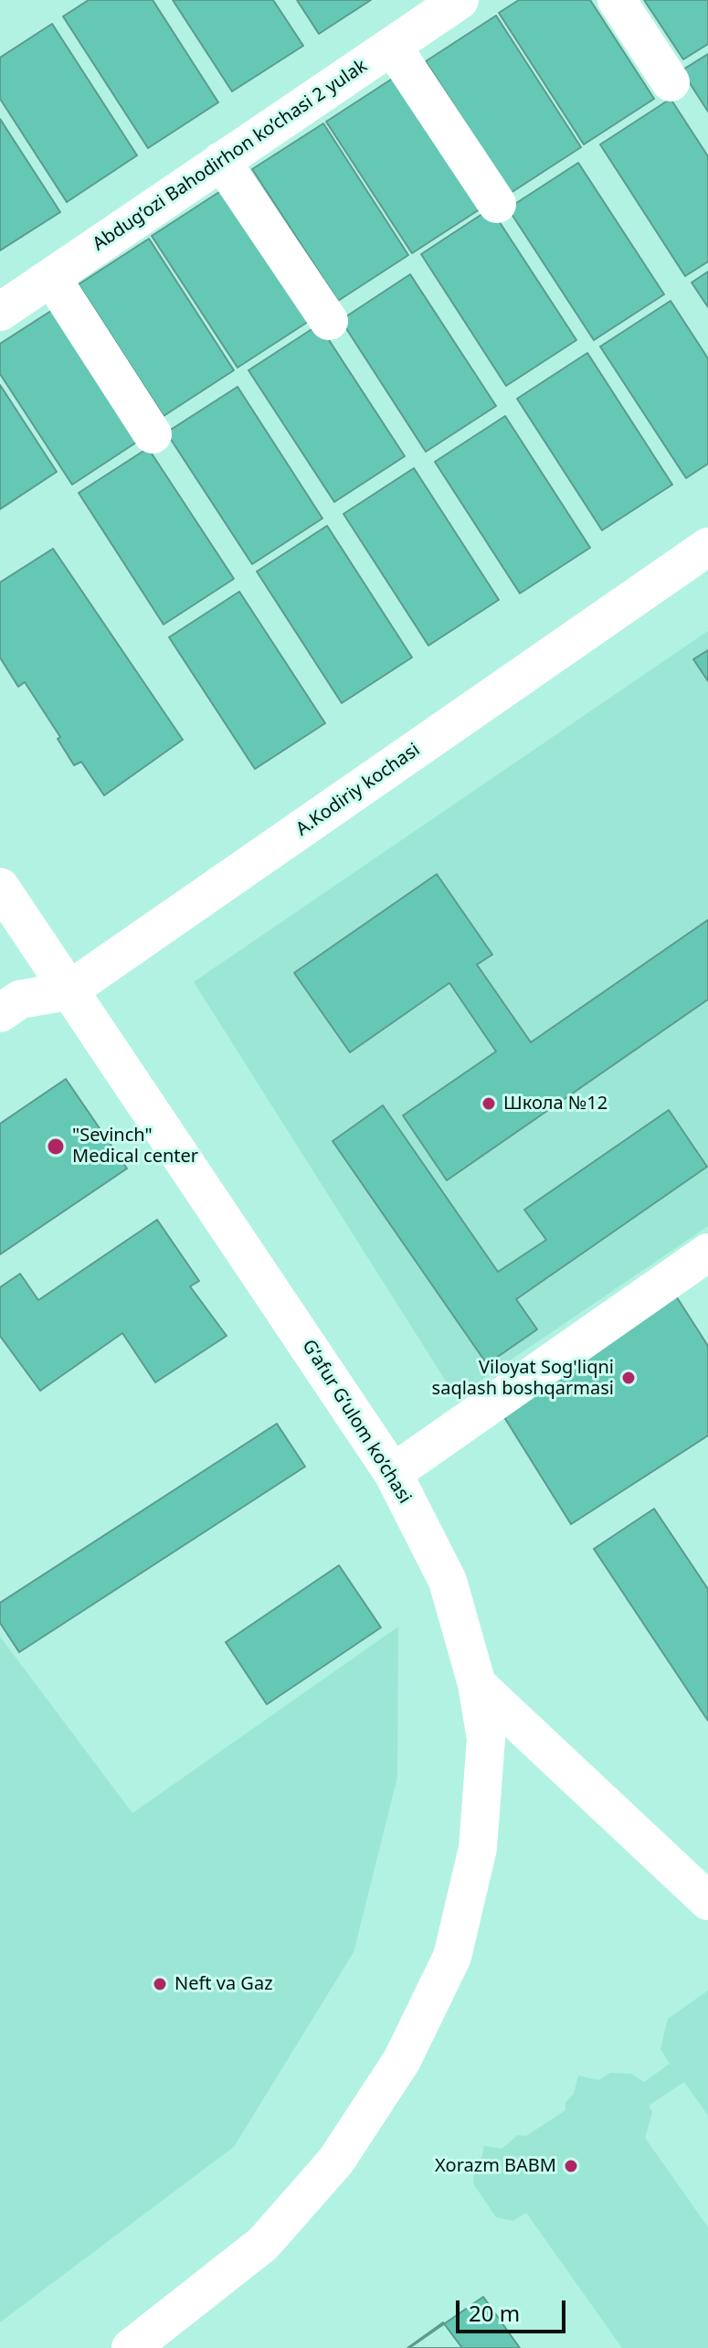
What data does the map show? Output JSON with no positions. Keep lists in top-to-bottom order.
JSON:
{
  "streets": {
    "street": ["Abdug’ozi Bahodirhon ko’chasi 2 yulak", "A.Kodiriy kochasi", "Gʻafur Gʻulom ko’chasi"]
  },
  "crossings": [
    ["A.Kodiriy kochasi", "Gʻafur Gʻulom ko’chasi"]
  ],
  "places": [
    "Школа №12",
    "\"Sevinch\" Medical center",
    "Viloyat Sog'liqni saqlash boshqarmasi",
    "Neft va Gaz",
    "Xorazm BABM"
  ],
  "scale_bar": "20 m"
}
